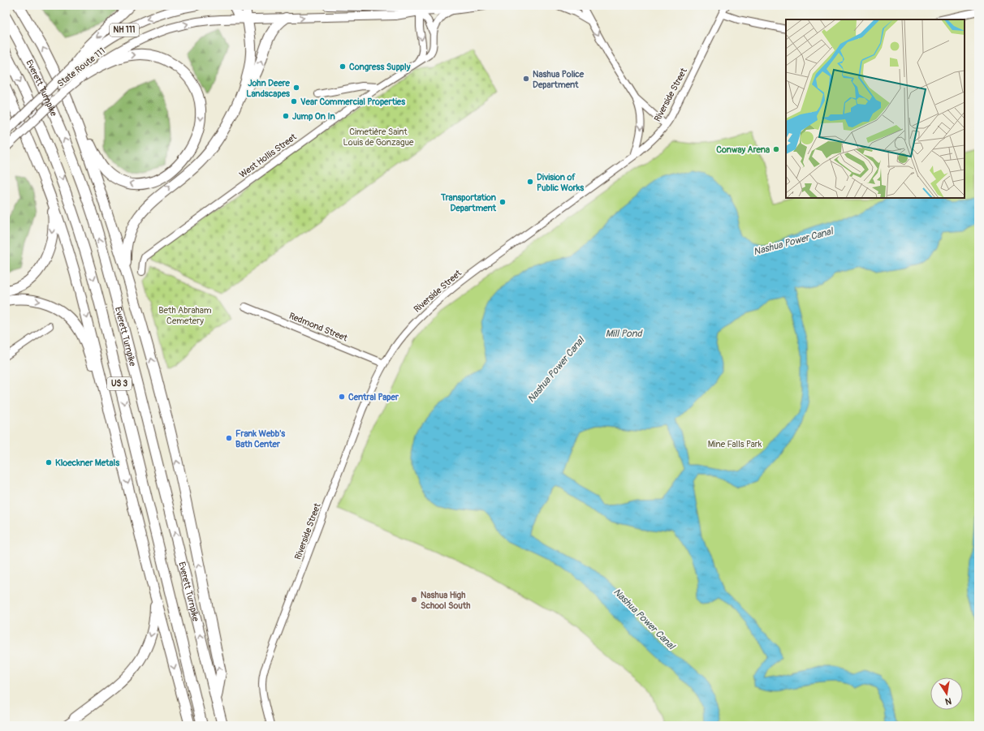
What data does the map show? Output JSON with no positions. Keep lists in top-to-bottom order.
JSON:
{
  "streets": {
    "highway": ["Everett Turnpike", "US 3"],
    "main road": ["NH 111", "State Route 111", "West Hollis Street"],
    "street": ["Riverside Street", "Redmond Street"]
  },
  "crossings": [
    ["NH 111", "State Route 111"],
    ["NH 111", "West Hollis Street"],
    ["State Route 111", "West Hollis Street"],
    ["Riverside Street", "Redmond Street"]
  ],
  "water": ["Nashua Power Canal", "Mill Pond"],
  "parks": ["Cimetière Saint Louis de Gonzague", "Beth Abraham Cemetery", "Mine Falls Park"],
  "places": [
    "Congress Supply",
    "Nashua Police Department",
    "John Deere Landscapes",
    "Vear Commercial Properties",
    "Jump On In",
    "Conway Arena",
    "Division of Public Works",
    "Transportation Department",
    "Central Paper",
    "Frank Webb's Bath Center",
    "Kloeckner Metals",
    "Nashua High School South"
  ],
  "north": "bottom"
}
